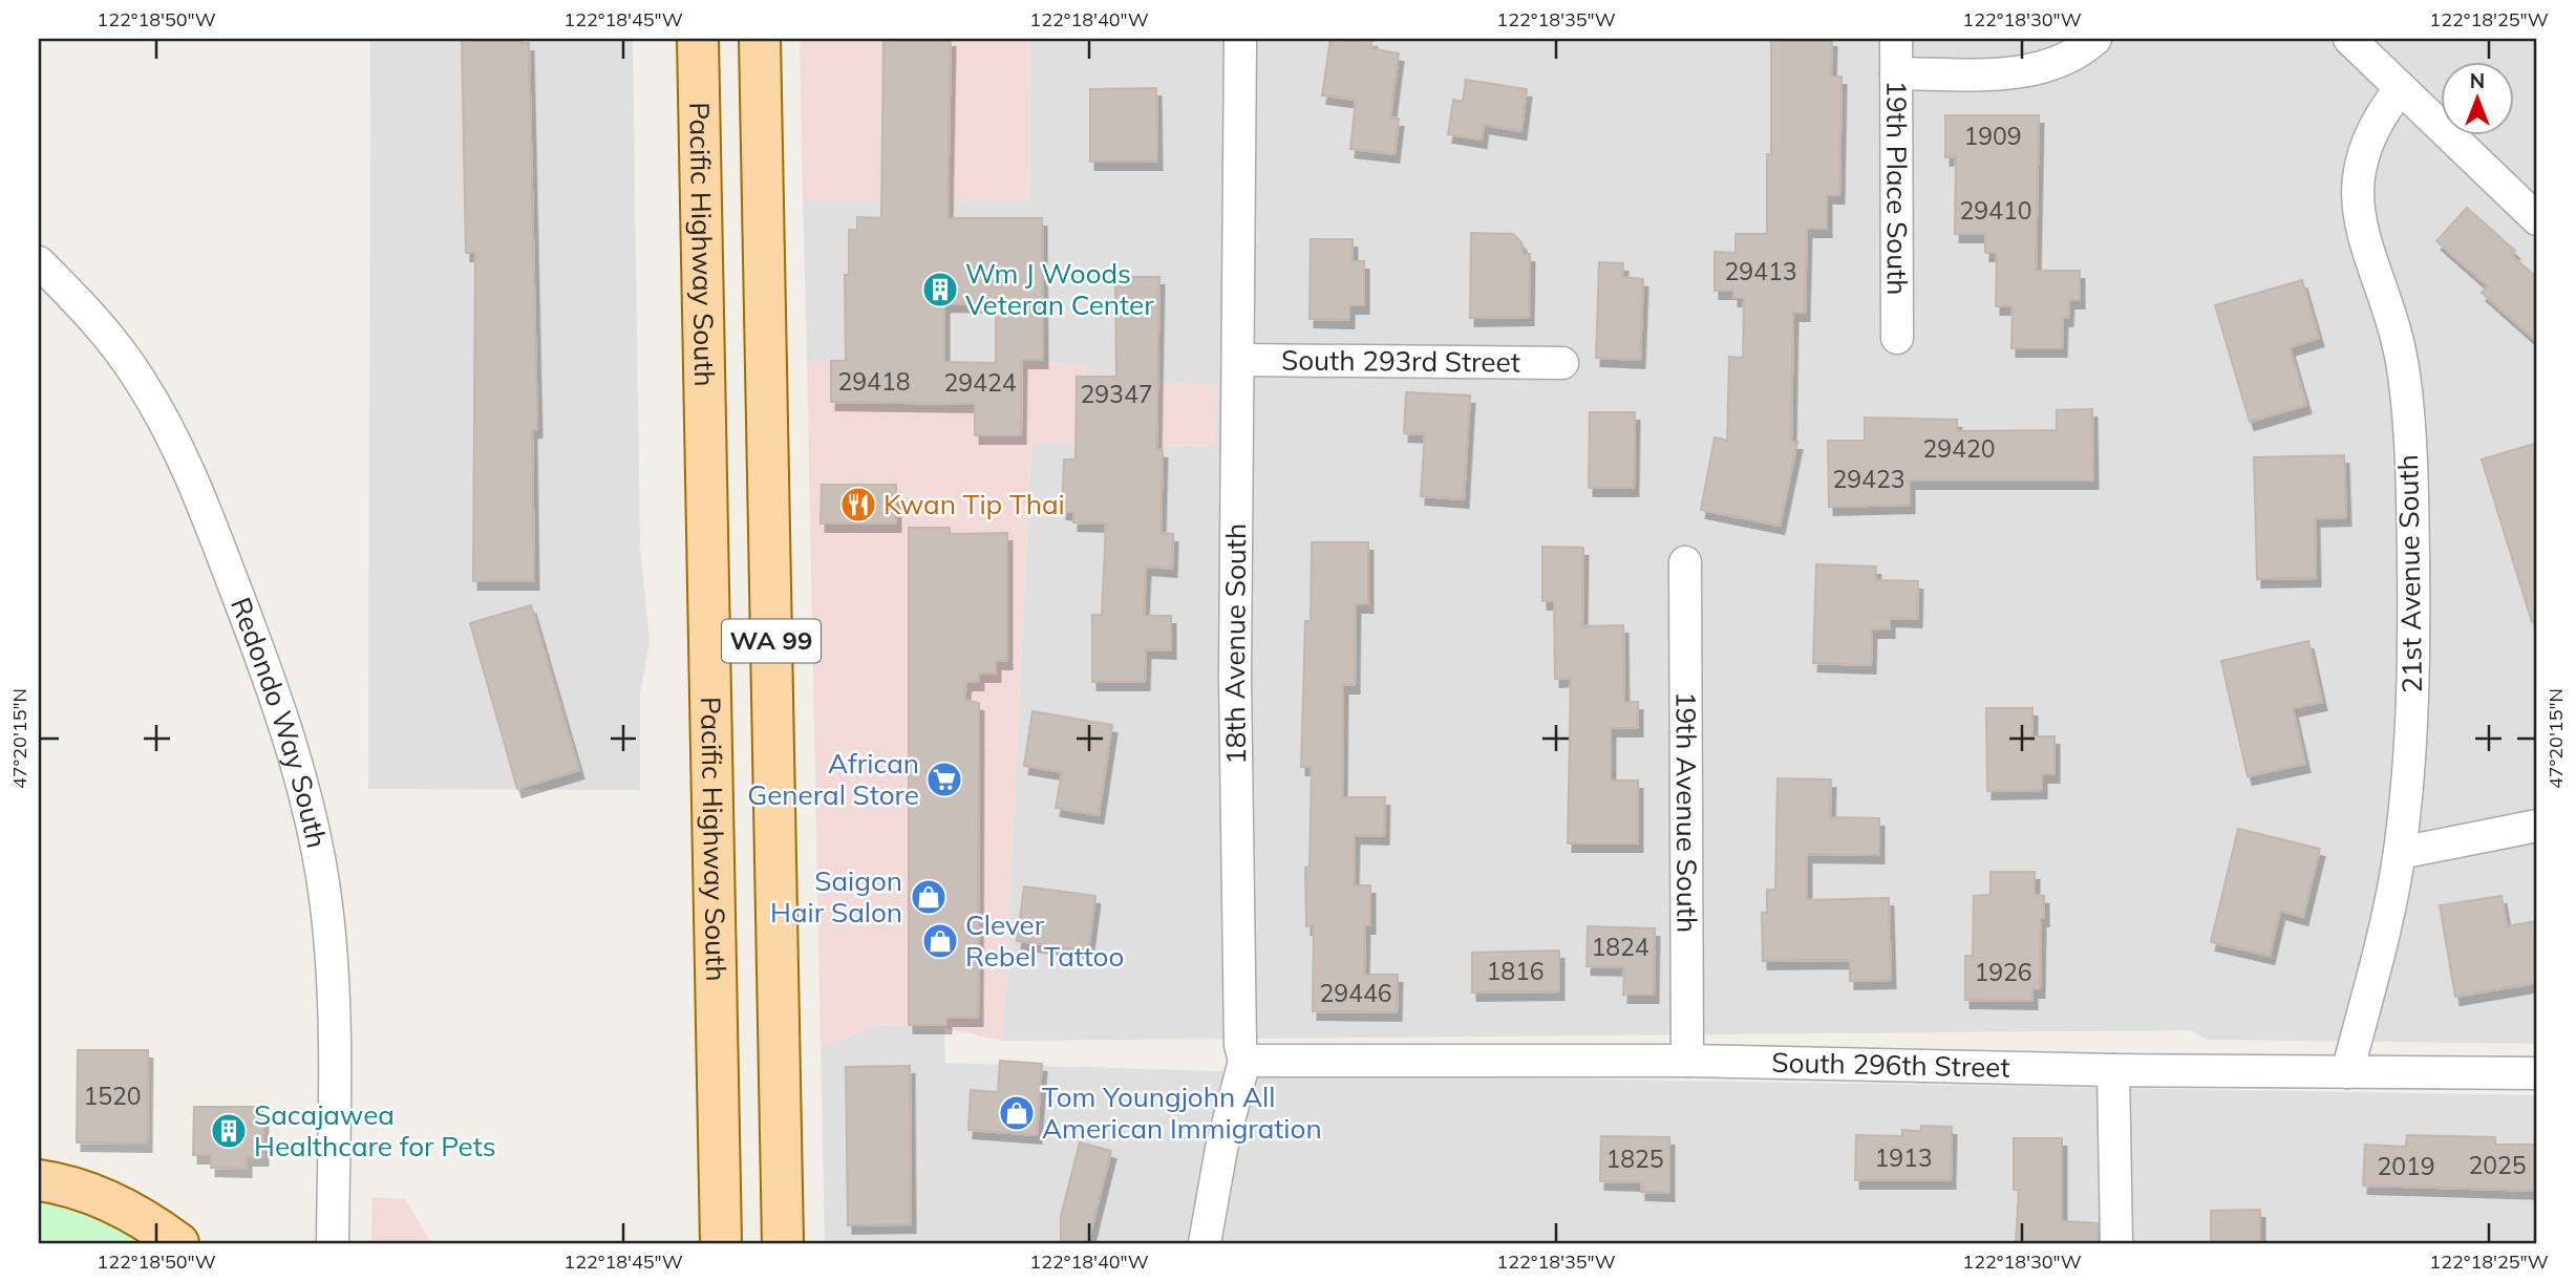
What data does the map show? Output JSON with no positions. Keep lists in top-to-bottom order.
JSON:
{
  "streets": {
    "main road": ["Pacific Highway South", "WA 99"],
    "street": [
      "19th Place South",
      "South 293rd Street",
      "21st Avenue South",
      "18th Avenue South",
      "Redondo Way South",
      "19th Avenue South",
      "South 296th Street"
    ]
  },
  "crossings": [
    ["South 293rd Street", "18th Avenue South"],
    ["21st Avenue South", "South 296th Street"],
    ["18th Avenue South", "South 296th Street"],
    ["19th Avenue South", "South 296th Street"]
  ],
  "places": {
    "building": ["Wm J Woods Veteran Center", "Sacajawea Healthcare for Pets"],
    "restaurant": ["Kwan Tip Thai"],
    "supermarket": ["African General Store"],
    "shop": ["Saigon Hair Salon", "Clever Rebel Tattoo", "Tom Youngjohn All American Immigration"]
  },
  "house_numbers": [
    "1909",
    "29410",
    "29413",
    "29418",
    "29424",
    "29347",
    "29420",
    "29423",
    "1824",
    "1816",
    "1926",
    "29446",
    "1520",
    "1913",
    "1825",
    "2025",
    "2019"
  ],
  "north": "top",
  "coordinates": [
    "122°18'50\"W",
    "122°18'45\"W",
    "122°18'40\"W",
    "122°18'35\"W",
    "122°18'30\"W",
    "122°18'25\"W",
    "47°20'15\"N"
  ]
}
